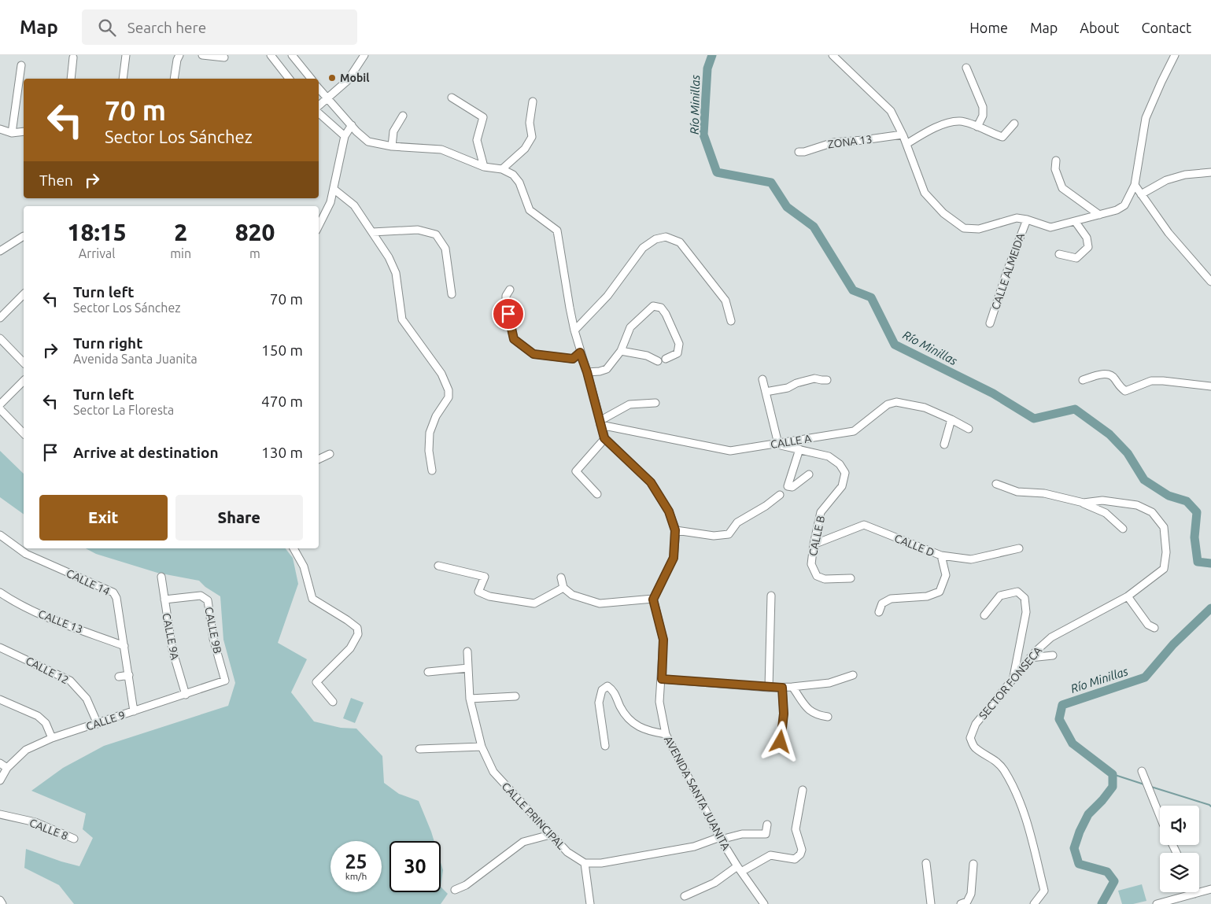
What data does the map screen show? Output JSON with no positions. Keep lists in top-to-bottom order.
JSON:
{
  "streets": {
    "street": [
      "ZONA 13",
      "CALLE ALMEIDA",
      "CALLE A",
      "CALLE B",
      "CALLE D",
      "CALLE 14",
      "CALLE 13",
      "CALLE 9B",
      "CALLE 9A",
      "CALLE 12",
      "SECTOR FONSECA",
      "CALLE 9",
      "AVENIDA SANTA JUANITA",
      "CALLE PRINCIPAL",
      "CALLE 8"
    ]
  },
  "crossings": [
    ["CALLE A", "CALLE B"],
    ["CALLE B", "CALLE D"],
    ["CALLE 14", "CALLE 13"],
    ["CALLE 14", "CALLE 9"],
    ["CALLE 9B", "CALLE 9A"],
    ["CALLE 9B", "CALLE 9"],
    ["CALLE 9A", "CALLE 9"],
    ["CALLE 12", "CALLE 9"]
  ],
  "water": ["Río Minillas"],
  "places": ["Mobil"],
  "page": {
    "header": "Map",
    "search": "Search here",
    "nav": [
      "Home",
      "Map",
      "About",
      "Contact"
    ],
    "turn": ["70 m", "Sector Los Sánchez"],
    "then": "Then",
    "eta": [
      "18:15",
      "Arrival",
      "2",
      "min",
      "820",
      "m"
    ],
    "list": [
      {
        "name": "Turn left",
        "note": "Sector Los Sánchez",
        "value": "70 m"
      },
      {
        "name": "Turn right",
        "note": "Avenida Santa Juanita",
        "value": "150 m"
      },
      {
        "name": "Turn left",
        "note": "Sector La Floresta",
        "value": "470 m"
      },
      {
        "name": "Arrive at destination",
        "value": "130 m"
      }
    ],
    "buttons": ["Exit", "Share"],
    "speed": "25 km/h",
    "limit": "30"
  }
}
